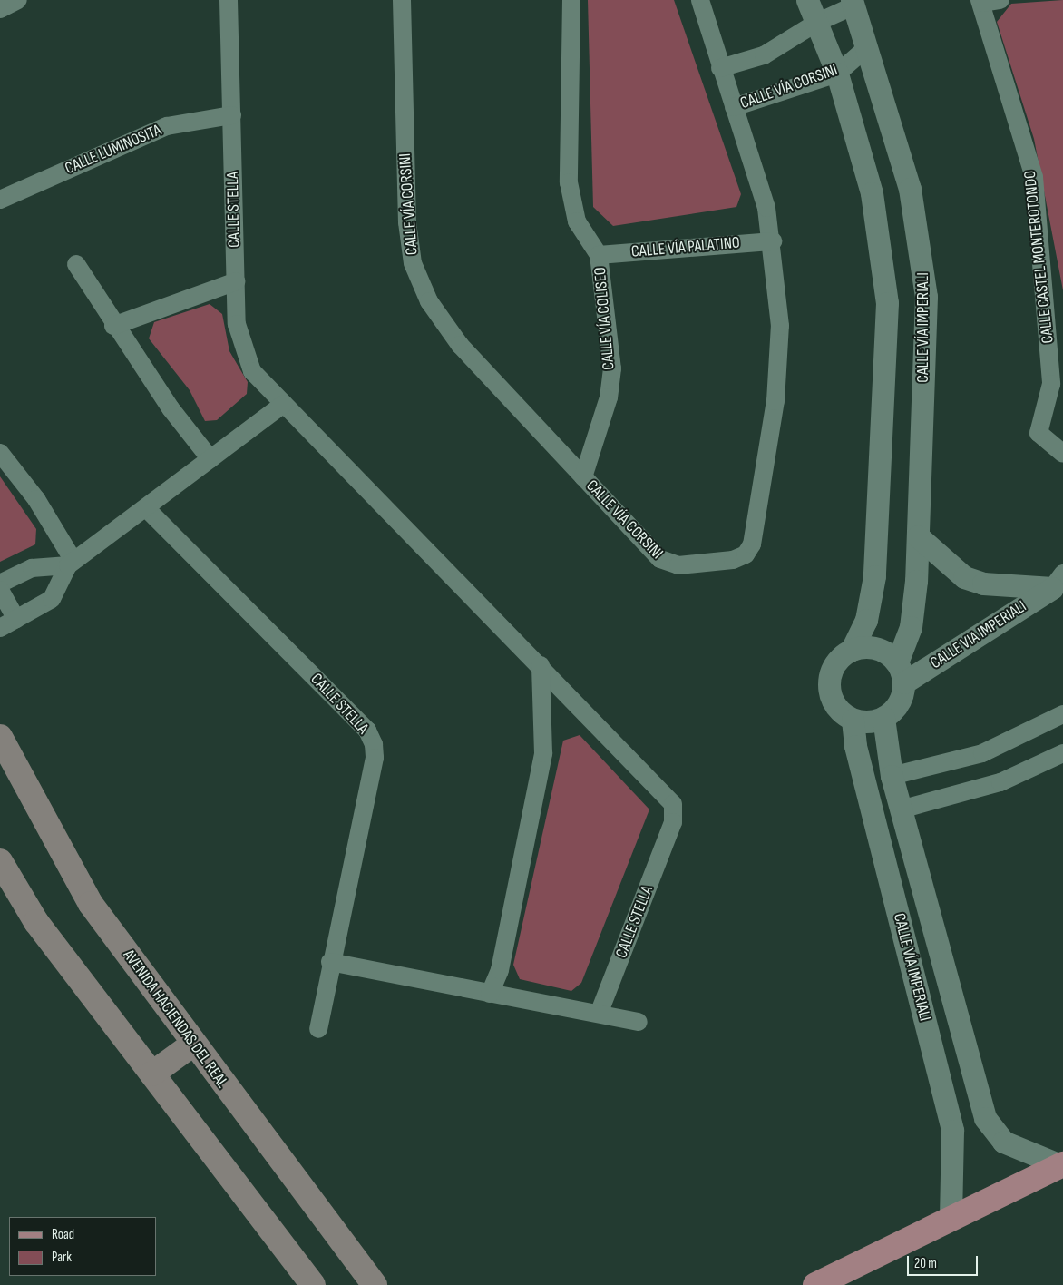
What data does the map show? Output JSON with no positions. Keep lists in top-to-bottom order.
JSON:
{
  "streets": {
    "main road": ["AVENIDA HACIENDAS DEL REAL"],
    "street": [
      "CALLE VÍA CORSINI",
      "CALLE LUMINOSITA",
      "CALLE STELLA",
      "CALLE VÍA PALATINO",
      "CALLE CASTEL MONTEROTONDO",
      "CALLE VÍA COLISEO",
      "CALLE VÍA IMPERIALI",
      "CALLE VIA IMPERIALI"
    ]
  },
  "crossings": [
    ["CALLE VÍA CORSINI", "CALLE VÍA PALATINO"],
    ["CALLE VÍA CORSINI", "CALLE VÍA COLISEO"],
    ["CALLE VÍA CORSINI", "CALLE VÍA IMPERIALI"],
    ["CALLE LUMINOSITA", "CALLE STELLA"],
    ["CALLE VÍA PALATINO", "CALLE VÍA COLISEO"],
    ["CALLE VÍA IMPERIALI", "CALLE VIA IMPERIALI"]
  ],
  "legend": ["Road", "Park"],
  "scale_bar": "20 m"
}
